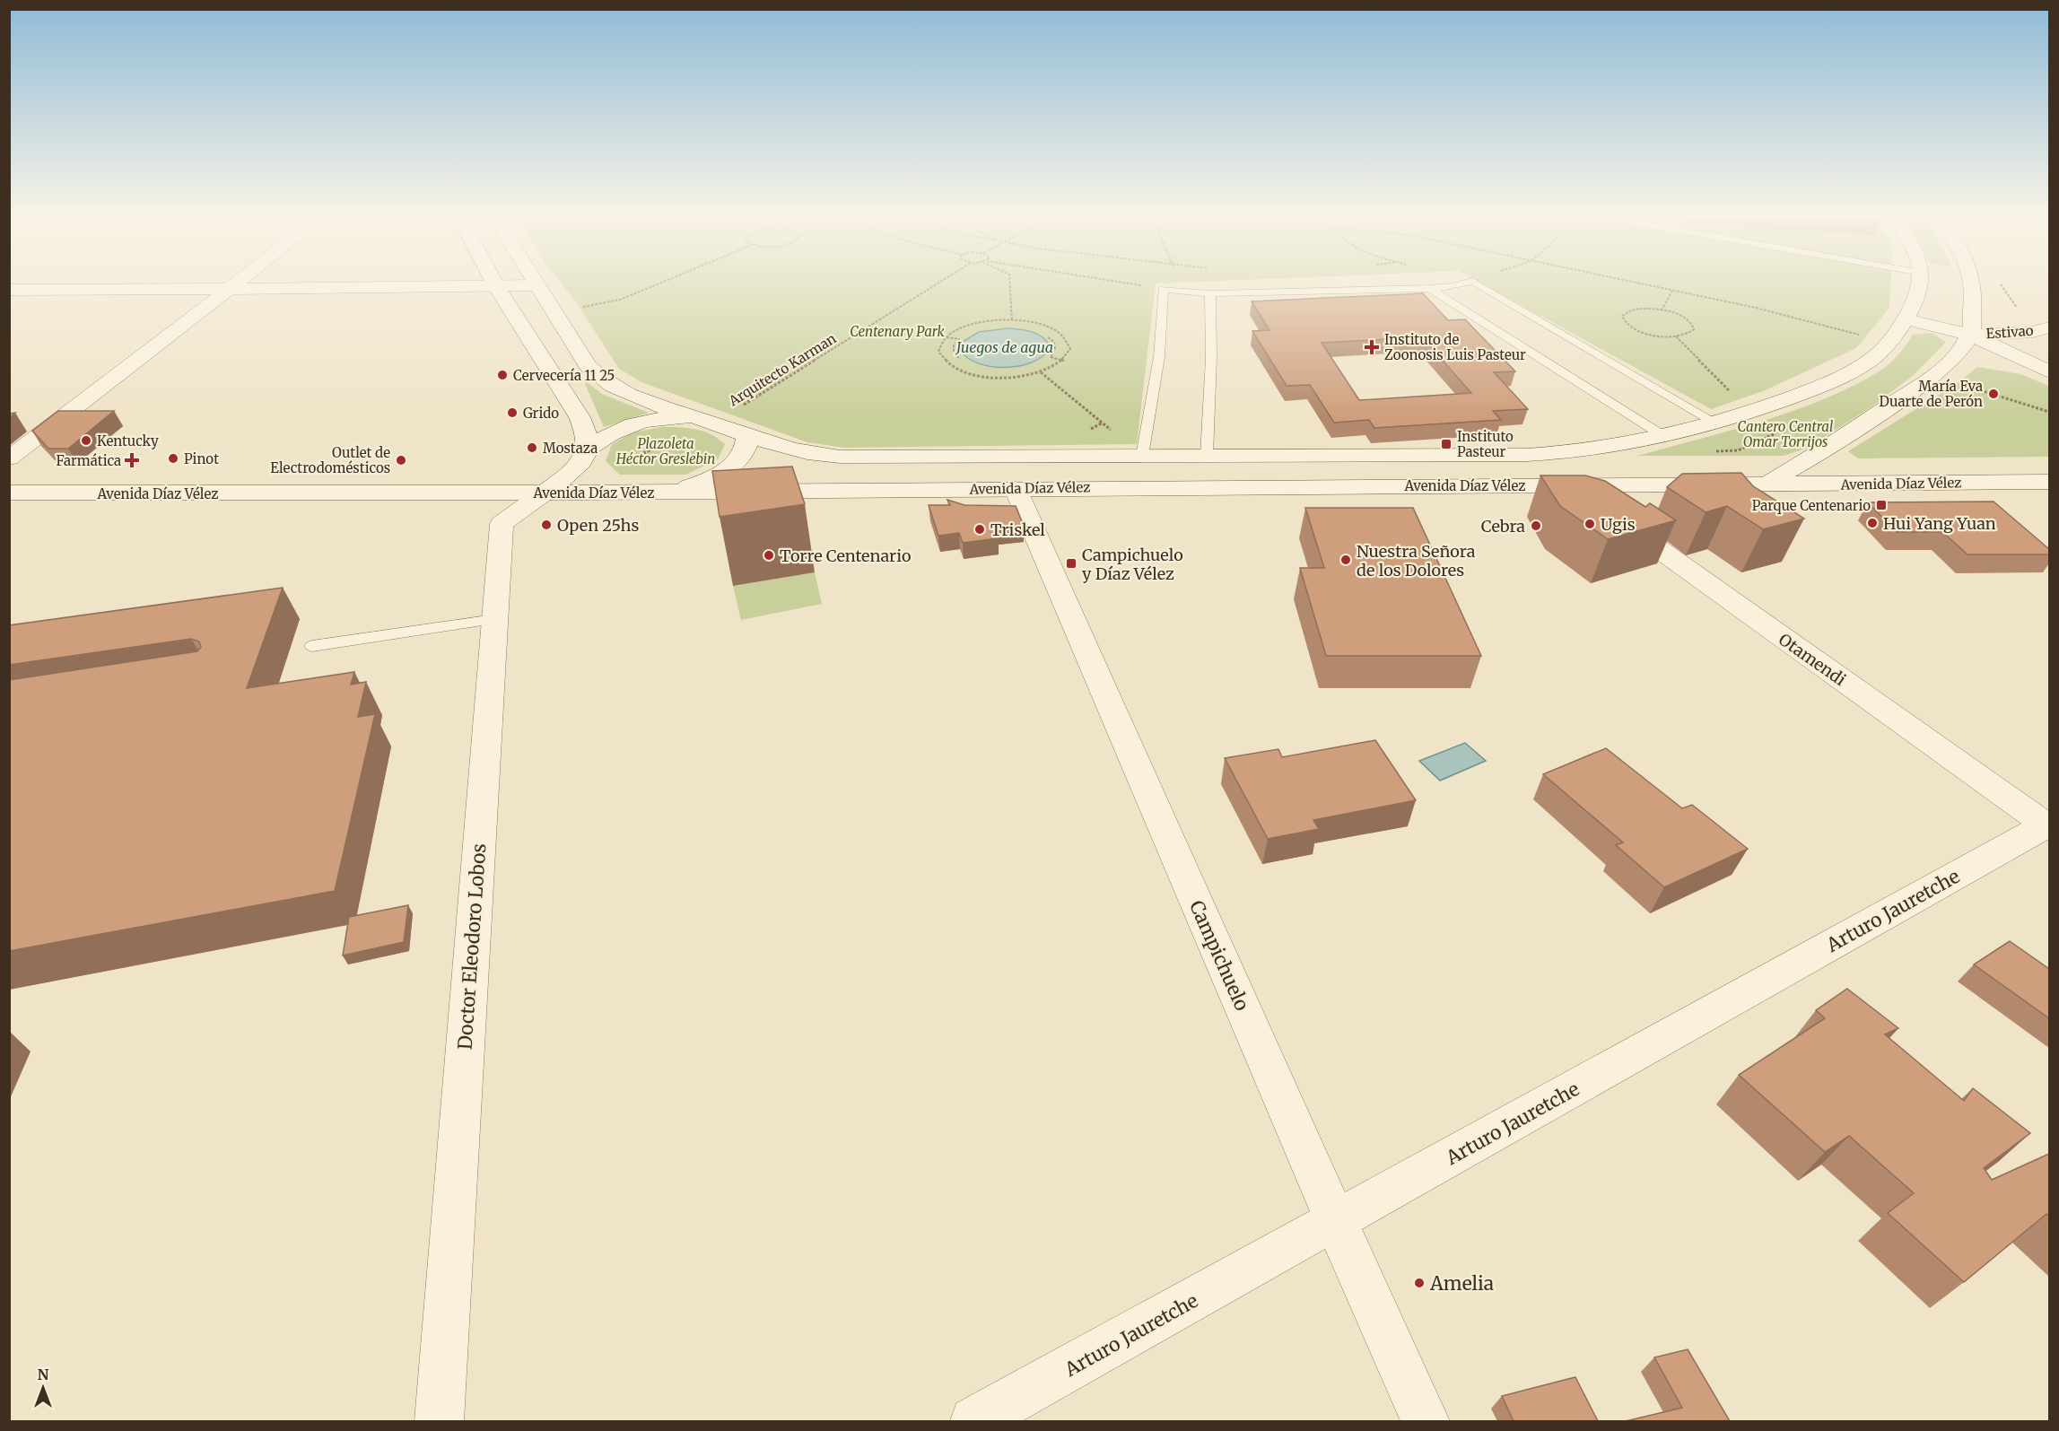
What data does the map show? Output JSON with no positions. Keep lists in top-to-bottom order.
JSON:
{
  "streets": {
    "main road": [
      "Estivao",
      "Avenida Díaz Vélez",
      "Otamendi",
      "Arturo Jauretche",
      "Doctor Eleodoro Lobos",
      "Campichuelo"
    ],
    "path": ["Arquitecto Karman"]
  },
  "crossings": [
    ["Arquitecto Karman", "Avenida Díaz Vélez"],
    ["Avenida Díaz Vélez", "Otamendi"],
    ["Avenida Díaz Vélez", "Doctor Eleodoro Lobos"],
    ["Avenida Díaz Vélez", "Campichuelo"],
    ["Otamendi", "Arturo Jauretche"],
    ["Arturo Jauretche", "Campichuelo"]
  ],
  "water": ["Juegos de agua"],
  "parks": ["Centenary Park", "Cantero Central Omar Torrijos", "Plazoleta Héctor Greslebin"],
  "places": {
    "health": ["Instituto de Zoonosis Luis Pasteur", "Farmática"],
    "other": [
      "Cervecería 11 25",
      "María Eva Duarte de Perón",
      "Grido",
      "Kentucky",
      "Mostaza",
      "Pinot",
      "Outlet de Electrodomésticos",
      "Hui Yang Yuan",
      "Ugis",
      "Open 25hs",
      "Cebra",
      "Triskel",
      "Torre Centenario",
      "Nuestra Señora de los Dolores",
      "Amelia"
    ],
    "transit": ["Instituto Pasteur", "Parque Centenario", "Campichuelo y Díaz Vélez"]
  },
  "north": "top"
}
